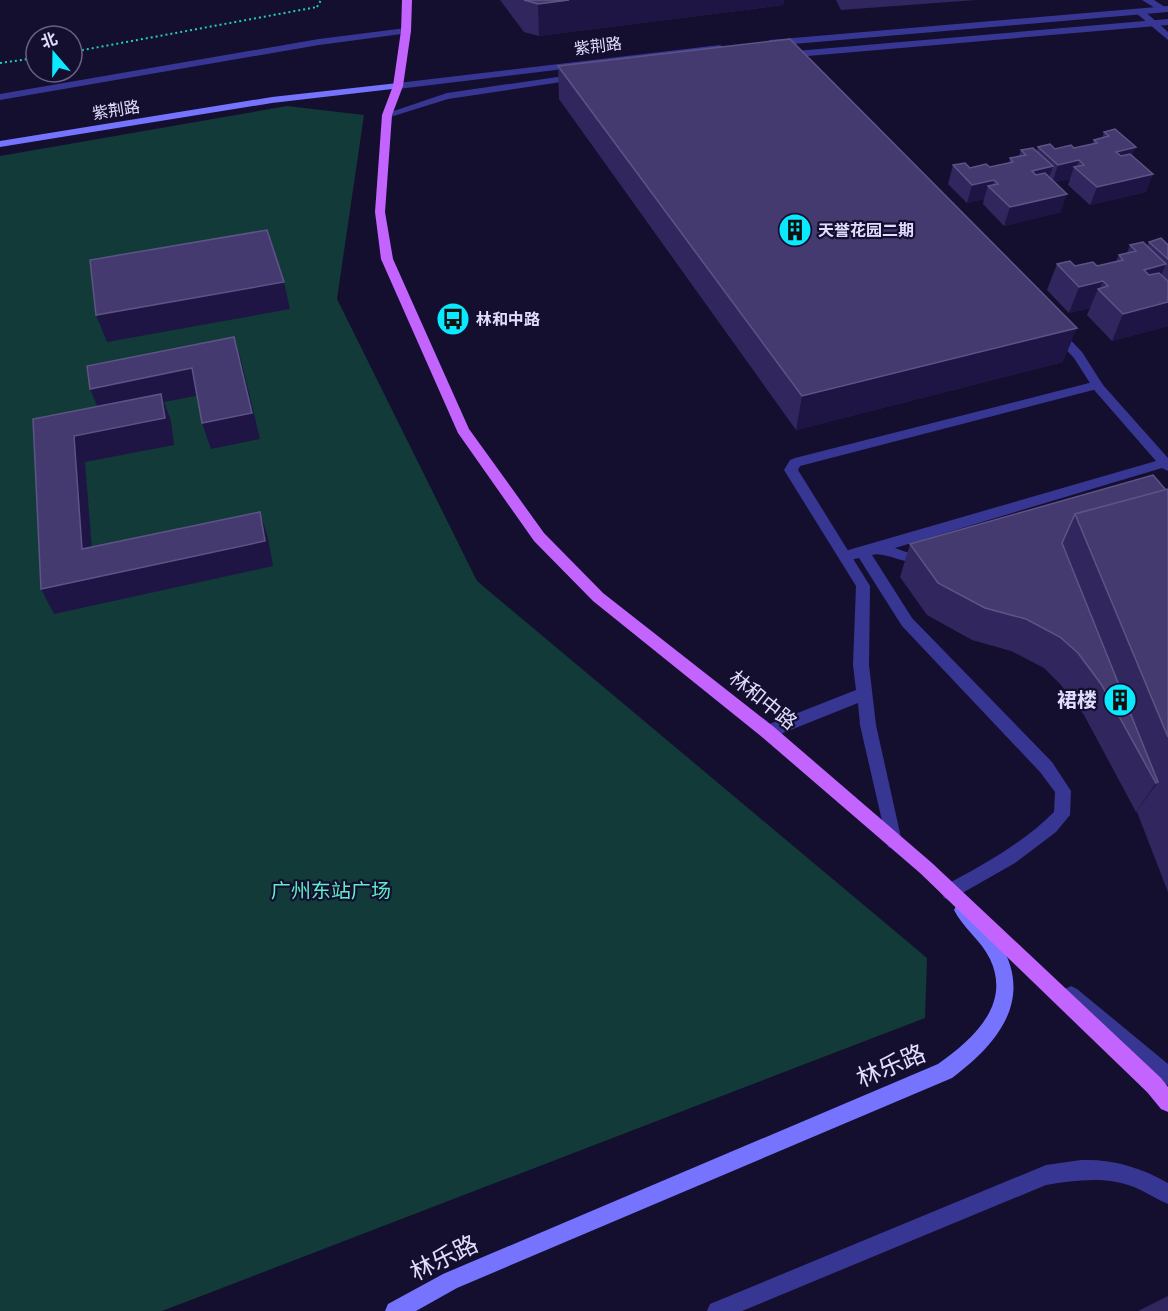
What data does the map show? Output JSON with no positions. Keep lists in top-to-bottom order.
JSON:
{
  "streets": {
    "main road": ["紫荆路", "林和中路", "林乐路"]
  },
  "crossings": [
    ["紫荆路", "林和中路"],
    ["林和中路", "林乐路"]
  ],
  "parks": ["广州东站广场"],
  "places": {
    "building": ["天誉花园二期", "裙楼"],
    "bus stop": ["林和中路"]
  },
  "north": "top"
}
